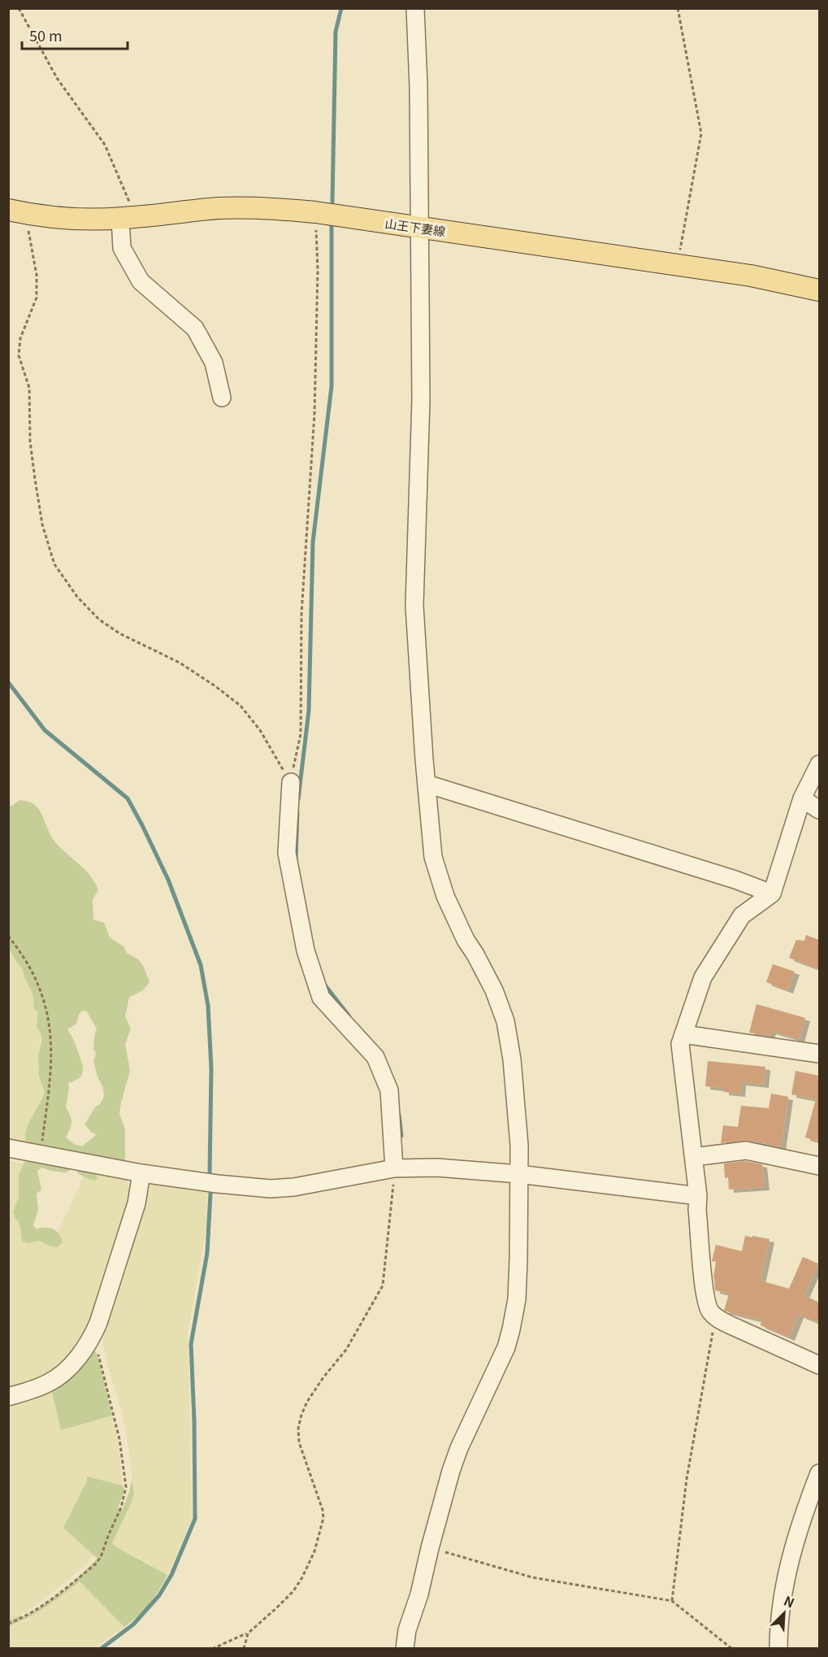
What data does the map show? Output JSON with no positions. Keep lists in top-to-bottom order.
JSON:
{
  "streets": {
    "main road": ["山王下妻線"]
  },
  "scale_bar": "50 m",
  "north": "top right"
}
